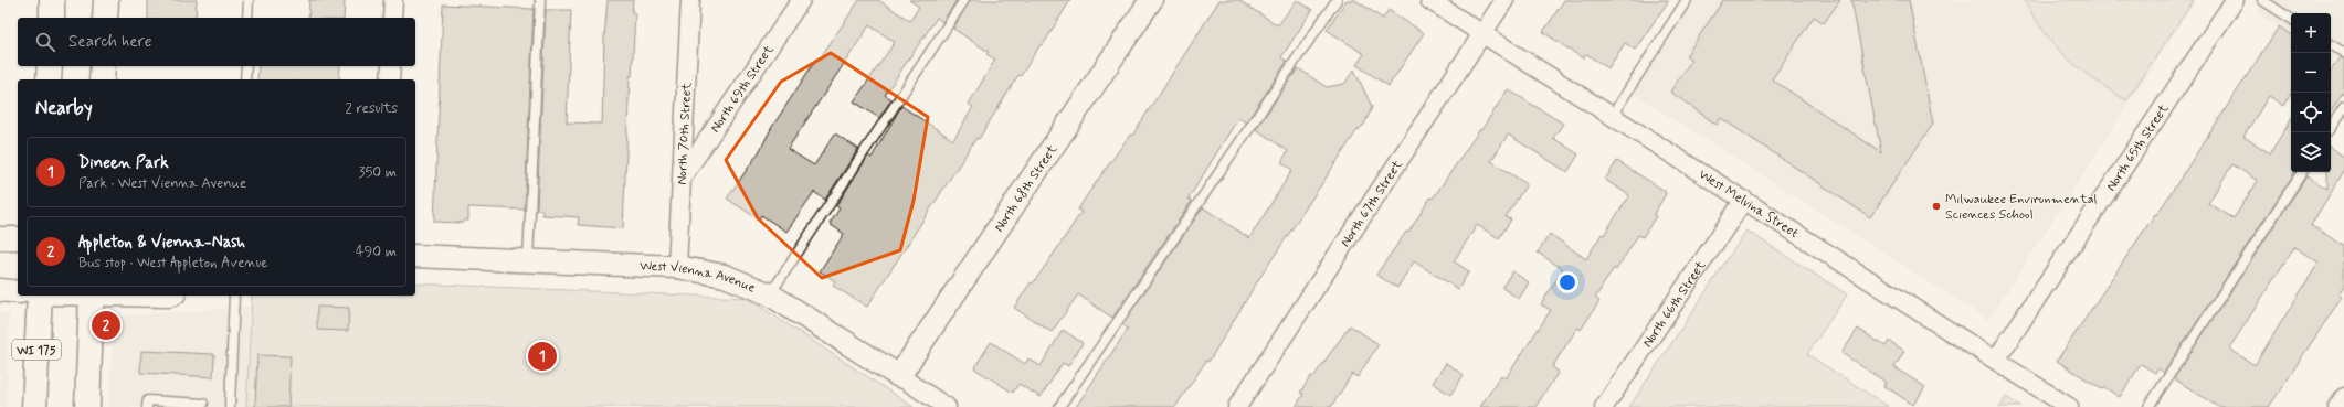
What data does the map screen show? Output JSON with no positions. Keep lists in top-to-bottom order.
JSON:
{
  "streets": {
    "main road": ["WI 175"],
    "street": [
      "North 69th Street",
      "North 70th Street",
      "North 65th Street",
      "North 68th Street",
      "North 67th Street",
      "West Melvina Street",
      "West Vienna Avenue",
      "North 66th Street"
    ]
  },
  "crossings": [
    ["North 69th Street", "North 70th Street"],
    ["North 70th Street", "West Vienna Avenue"],
    ["North 65th Street", "West Melvina Street"],
    ["North 68th Street", "West Vienna Avenue"],
    ["North 67th Street", "West Melvina Street"],
    ["West Melvina Street", "North 66th Street"]
  ],
  "places": ["Milwaukee Environmental Sciences School"],
  "page": {
    "map_buttons": ["+", "−"],
    "search": "Search here",
    "heading": ["Nearby", "2 results"],
    "list": [
      {
        "mark": "1",
        "name": "Dineen Park",
        "note": "Park · West Vienna Avenue",
        "value": "350 m"
      },
      {
        "mark": "2",
        "name": "Appleton & Vienna-Nash",
        "note": "Bus stop · West Appleton Avenue",
        "value": "490 m"
      }
    ],
    "pins": ["2", "1"]
  }
}
